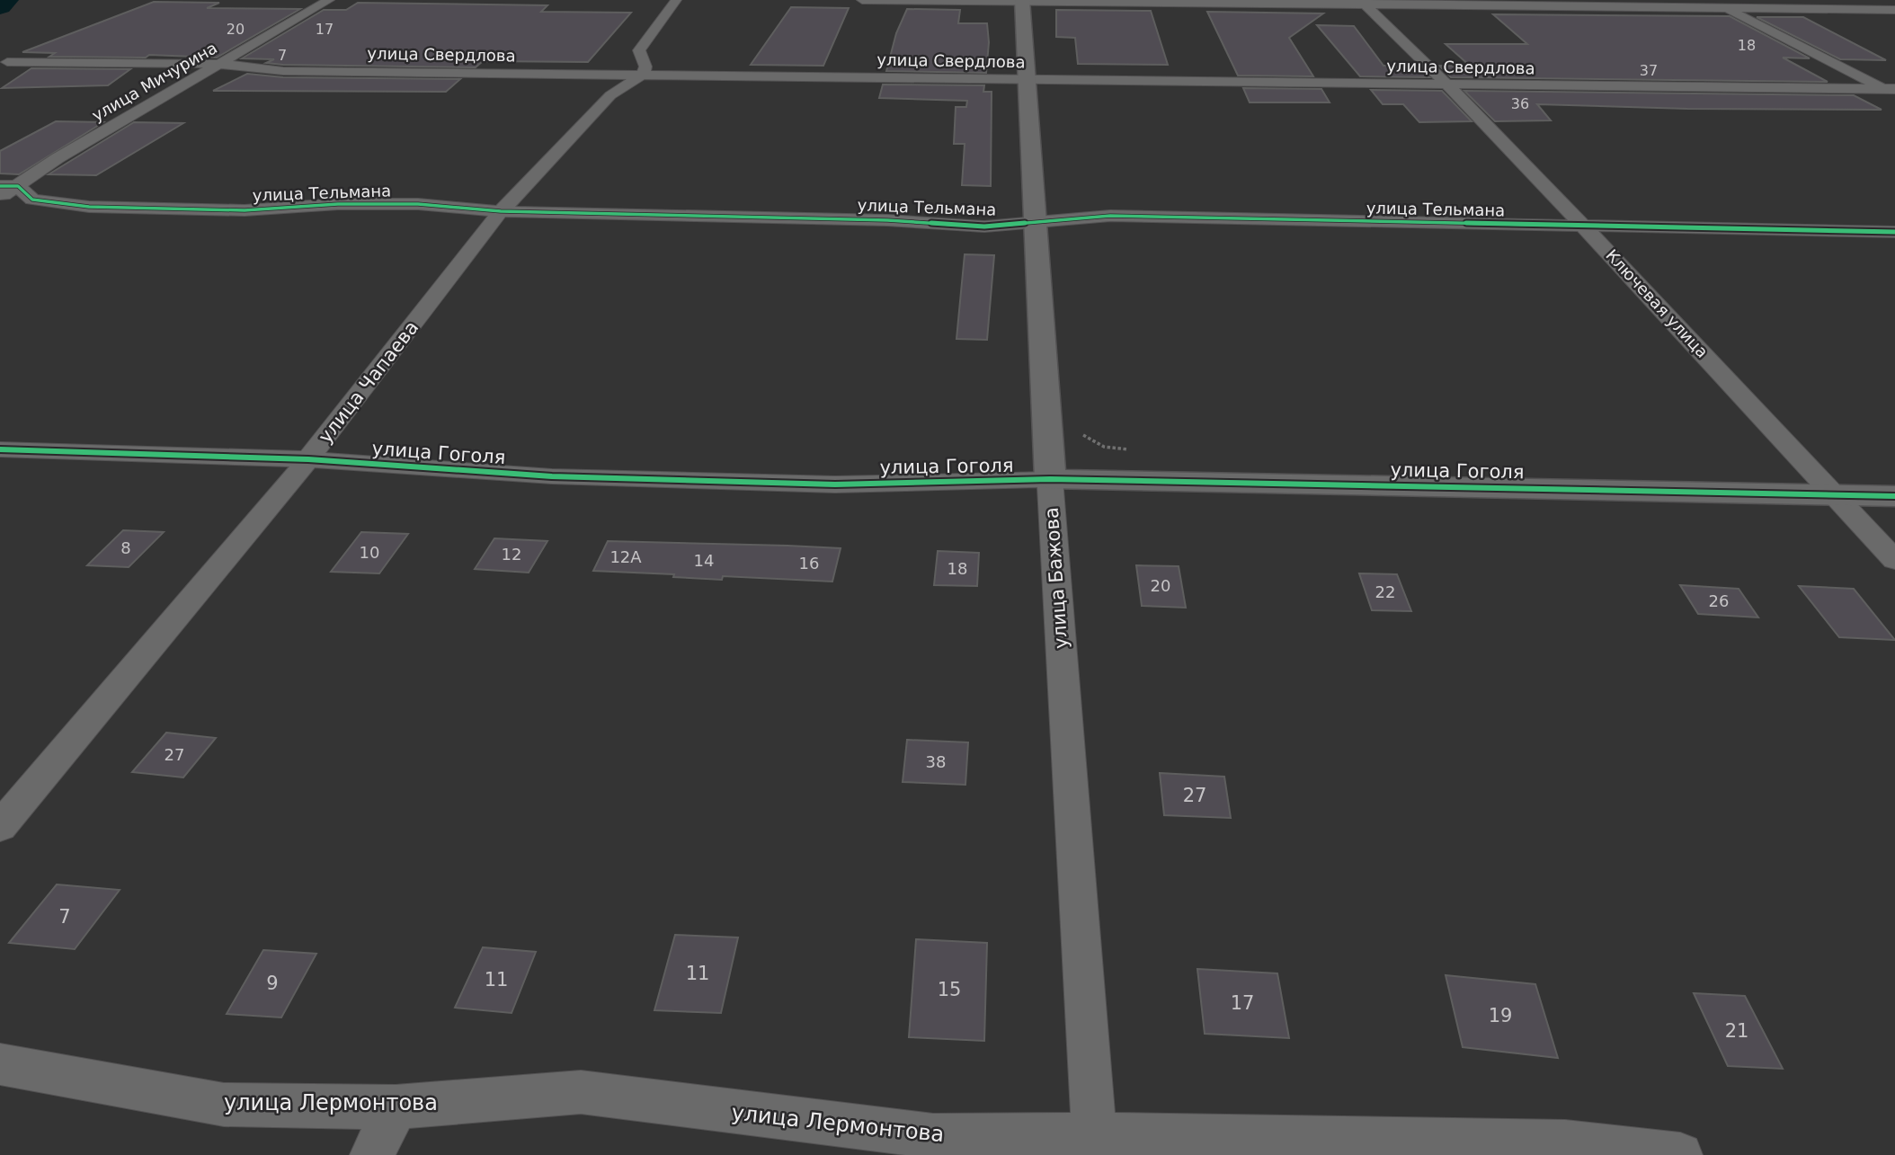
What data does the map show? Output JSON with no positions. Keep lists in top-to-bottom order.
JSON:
{
  "streets": {
    "street": [
      "улица Свердлова",
      "улица Мичурина",
      "улица Тельмана",
      "Ключевая улица",
      "улица Чапаева",
      "улица Гоголя",
      "улица Бажова",
      "улица Лермонтова"
    ]
  },
  "crossings": [
    ["улица Свердлова", "улица Мичурина"],
    ["улица Свердлова", "Ключевая улица"],
    ["улица Свердлова", "улица Чапаева"],
    ["улица Свердлова", "улица Бажова"],
    ["улица Мичурина", "улица Тельмана"],
    ["улица Тельмана", "Ключевая улица"],
    ["улица Тельмана", "улица Чапаева"],
    ["улица Тельмана", "улица Бажова"],
    ["Ключевая улица", "улица Гоголя"],
    ["улица Чапаева", "улица Гоголя"],
    ["улица Гоголя", "улица Бажова"],
    ["улица Бажова", "улица Лермонтова"]
  ],
  "house_numbers": [
    "20",
    "17",
    "18",
    "7",
    "37",
    "36",
    "8",
    "10",
    "12",
    "12А",
    "14",
    "16",
    "18",
    "20",
    "22",
    "26",
    "27",
    "38",
    "27",
    "7",
    "11",
    "11",
    "9",
    "15",
    "17",
    "19",
    "21"
  ]
}
